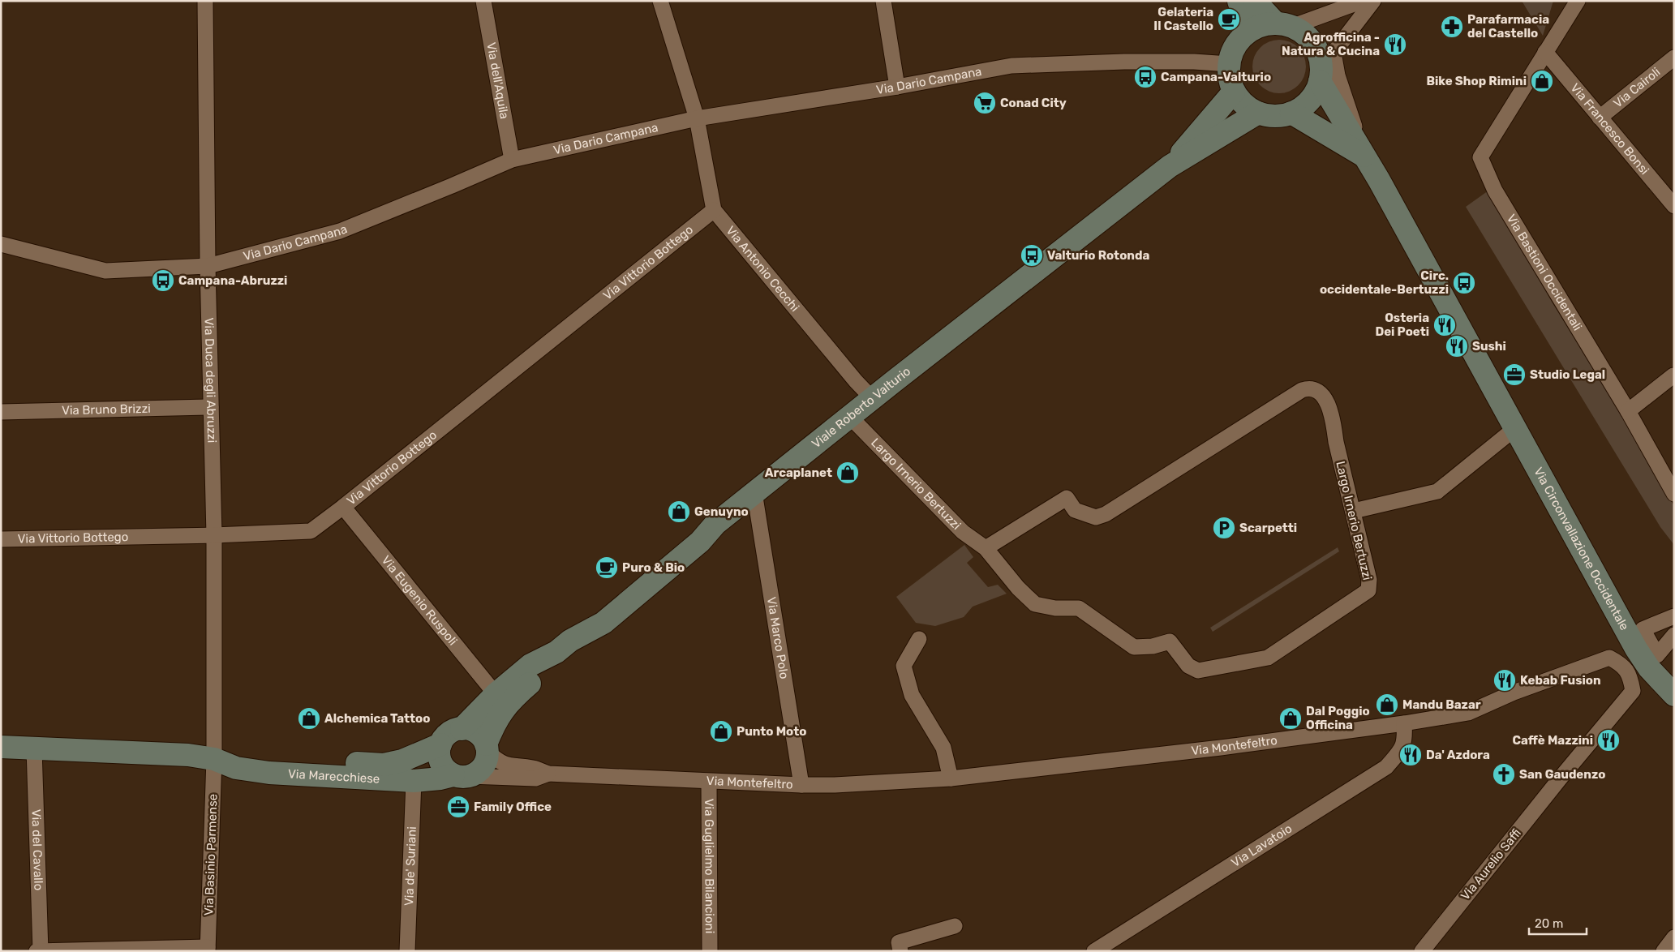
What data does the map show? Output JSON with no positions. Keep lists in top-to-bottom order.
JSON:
{
  "streets": {
    "street": [
      "Via dell'Aquila",
      "Via Dario Campana",
      "Via Cairoli",
      "Via Francesco Bonsi",
      "Via Vittorio Bottego",
      "Via Antonio Cecchi",
      "Via Bastioni Occidentali",
      "Via Duca degli Abruzzi",
      "Viale Roberto Valturio",
      "Via Bruno Brizzi",
      "Largo Irnerio Bertuzzi",
      "Via Circonvallazione Occidentale",
      "Via Eugenio Ruspoli",
      "Via Marco Polo",
      "Via Montefeltro",
      "Via Marecchiese",
      "Via Lavatoio",
      "Via del Cavallo",
      "Via Basinio Parmense",
      "Via Aurelio Saffi",
      "Via de' Suriani",
      "Via Guglielmo Bilancioni"
    ]
  },
  "crossings": [
    ["Via dell'Aquila", "Via Dario Campana"],
    ["Via Dario Campana", "Via Antonio Cecchi"],
    ["Via Dario Campana", "Via Duca degli Abruzzi"],
    ["Via Dario Campana", "Viale Roberto Valturio"],
    ["Via Dario Campana", "Via Circonvallazione Occidentale"],
    ["Via Cairoli", "Via Francesco Bonsi"],
    ["Via Francesco Bonsi", "Via Bastioni Occidentali"],
    ["Via Vittorio Bottego", "Via Antonio Cecchi"],
    ["Via Vittorio Bottego", "Via Duca degli Abruzzi"],
    ["Via Vittorio Bottego", "Via Eugenio Ruspoli"],
    ["Via Antonio Cecchi", "Viale Roberto Valturio"],
    ["Via Duca degli Abruzzi", "Via Bruno Brizzi"],
    ["Via Duca degli Abruzzi", "Via Marecchiese"],
    ["Via Duca degli Abruzzi", "Via Basinio Parmense"],
    ["Viale Roberto Valturio", "Largo Irnerio Bertuzzi"],
    ["Viale Roberto Valturio", "Via Circonvallazione Occidentale"],
    ["Viale Roberto Valturio", "Via Eugenio Ruspoli"],
    ["Viale Roberto Valturio", "Via Marco Polo"],
    ["Viale Roberto Valturio", "Via Montefeltro"],
    ["Viale Roberto Valturio", "Via Marecchiese"],
    ["Via Marco Polo", "Via Montefeltro"],
    ["Via Montefeltro", "Via Marecchiese"],
    ["Via Montefeltro", "Via Lavatoio"],
    ["Via Montefeltro", "Via Aurelio Saffi"],
    ["Via Montefeltro", "Via Guglielmo Bilancioni"],
    ["Via Marecchiese", "Via del Cavallo"],
    ["Via Marecchiese", "Via Basinio Parmense"],
    ["Via Marecchiese", "Via de' Suriani"]
  ],
  "places": {
    "cafe": ["Gelateria Il Castello", "Puro & Bio"],
    "pharmacy": ["Parafarmacia del Castello"],
    "restaurant": [
      "Agrofficina - Natura & Cucina",
      "Osteria Dei Poeti",
      "Sushi",
      "Kebab Fusion",
      "Caffè Mazzini",
      "Da' Azdora"
    ],
    "bus stop": [
      "Campana-Valturio",
      "Valturio Rotonda",
      "Campana-Abruzzi",
      "Circ. occidentale-Bertuzzi"
    ],
    "shop": [
      "Bike Shop Rimini",
      "Arcaplanet",
      "Genuyno",
      "Mandu Bazar",
      "Alchemica Tattoo",
      "Dal Poggio Officina",
      "Punto Moto"
    ],
    "supermarket": ["Conad City"],
    "office": ["Studio Legal", "Family Office"],
    "parking": ["Scarpetti"],
    "church": ["San Gaudenzo"]
  },
  "scale_bar": "20 m"
}
